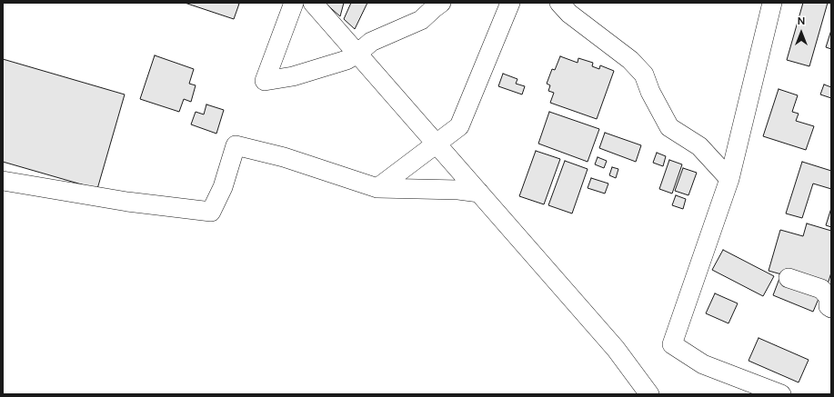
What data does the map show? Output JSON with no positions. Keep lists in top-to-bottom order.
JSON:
{
  "north": "top"
}
